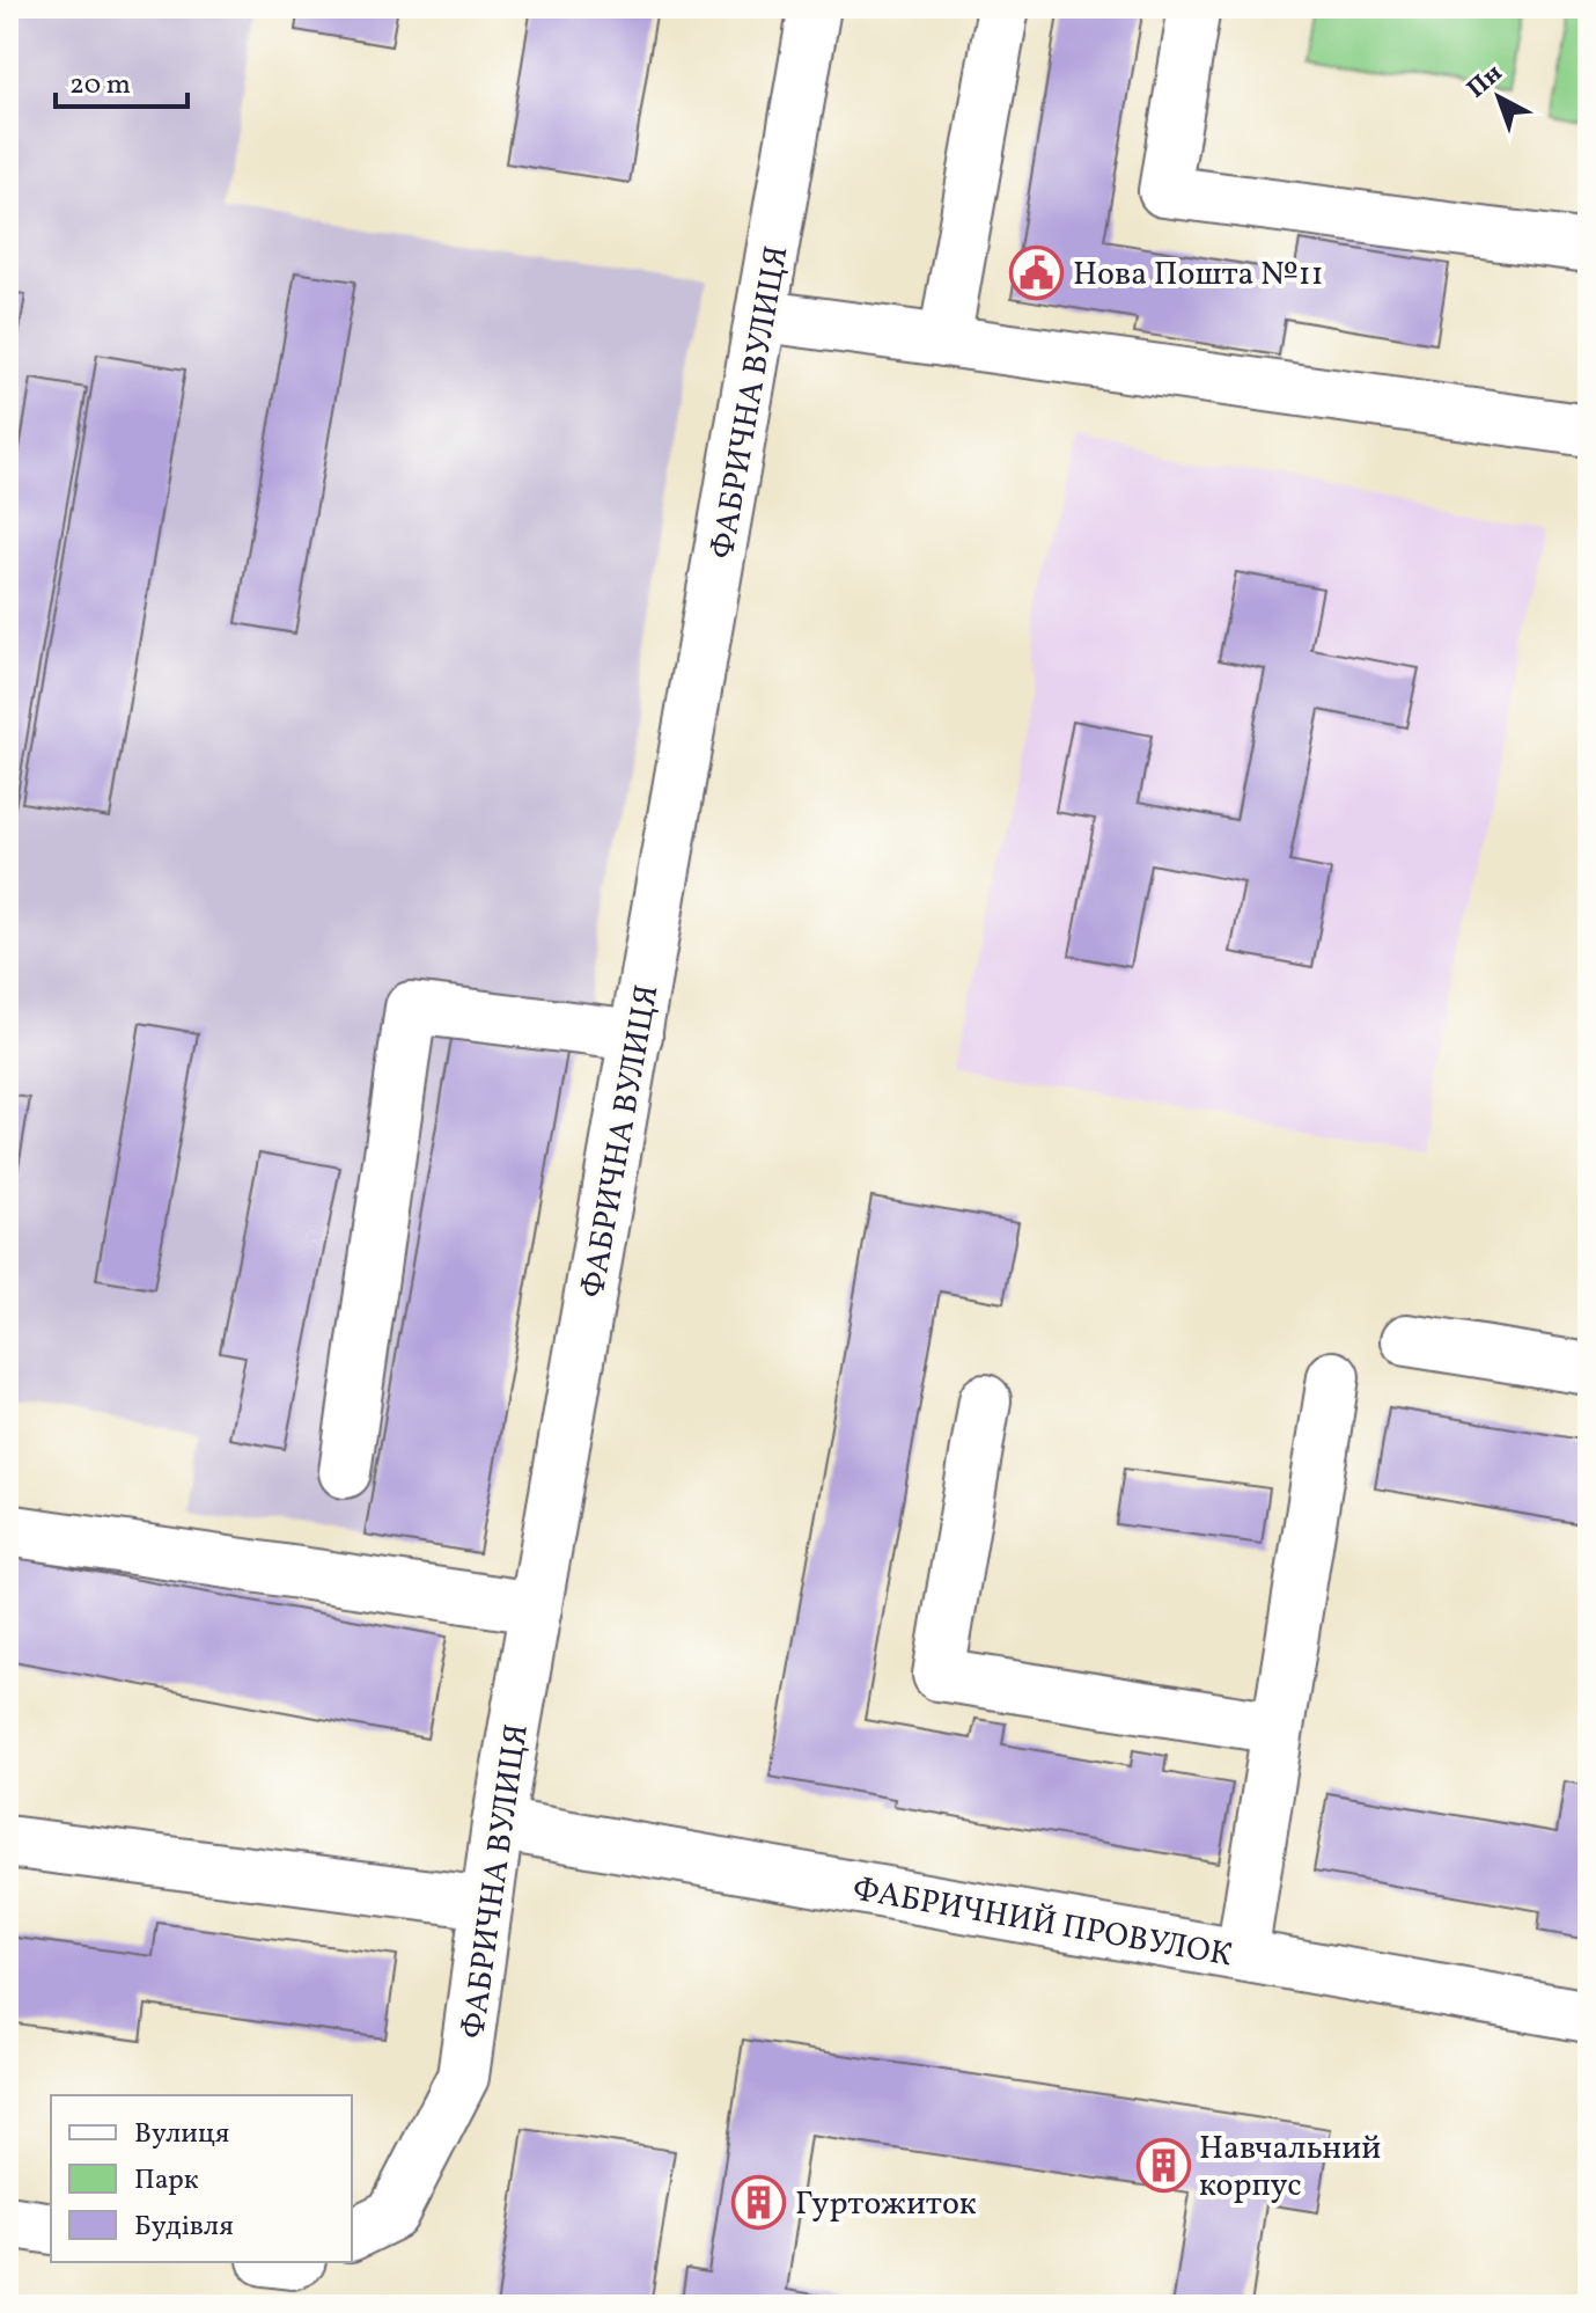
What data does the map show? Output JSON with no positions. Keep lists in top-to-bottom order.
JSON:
{
  "streets": {
    "street": ["ФАБРИЧНА ВУЛИЦЯ", "ФАБРИЧНИЙ ПРОВУЛОК"]
  },
  "crossings": [
    ["ФАБРИЧНА ВУЛИЦЯ", "ФАБРИЧНИЙ ПРОВУЛОК"]
  ],
  "places": {
    "public building": ["Нова Пошта №11"],
    "building": ["Навчальний корпус", "Гуртожиток"]
  },
  "legend": ["Вулиця", "Парк", "Будівля"],
  "scale_bar": "20 m",
  "north": "top left"
}
